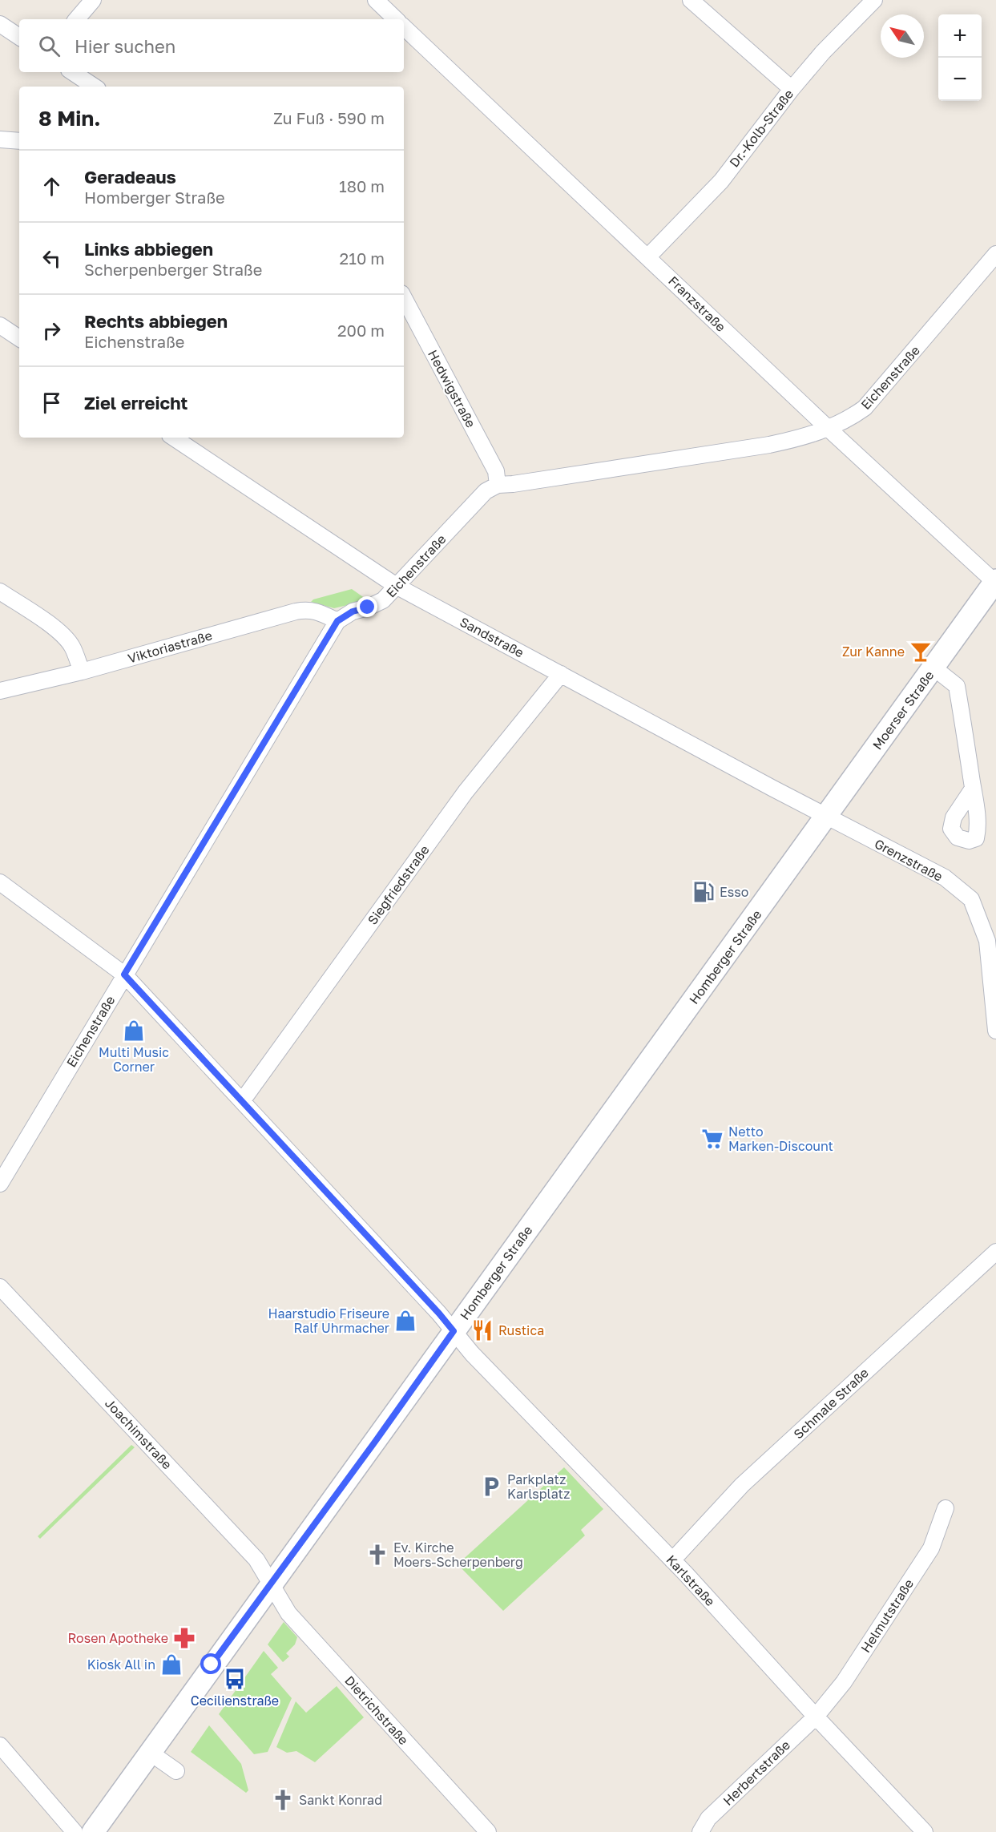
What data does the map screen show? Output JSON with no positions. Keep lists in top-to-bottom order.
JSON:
{
  "streets": {
    "main road": ["Moerser Straße", "Homberger Straße"],
    "street": [
      "Dr.-Kolb-Straße",
      "Franzstraße",
      "Eichenstraße",
      "Hedwigstraße",
      "Sandstraße",
      "Viktoriastraße",
      "Grenzstraße",
      "Siegfriedstraße",
      "Schmale Straße",
      "Joachimstraße",
      "Karlstraße",
      "Helmutstraße",
      "Dietrichstraße",
      "Herbertstraße"
    ]
  },
  "crossings": [
    ["Dr.-Kolb-Straße", "Franzstraße"],
    ["Franzstraße", "Eichenstraße"],
    ["Franzstraße", "Moerser Straße"],
    ["Eichenstraße", "Hedwigstraße"],
    ["Eichenstraße", "Sandstraße"],
    ["Eichenstraße", "Viktoriastraße"],
    ["Eichenstraße", "Karlstraße"],
    ["Sandstraße", "Moerser Straße"],
    ["Sandstraße", "Grenzstraße"],
    ["Sandstraße", "Siegfriedstraße"],
    ["Sandstraße", "Homberger Straße"],
    ["Moerser Straße", "Grenzstraße"],
    ["Moerser Straße", "Homberger Straße"],
    ["Grenzstraße", "Homberger Straße"],
    ["Siegfriedstraße", "Karlstraße"],
    ["Homberger Straße", "Joachimstraße"],
    ["Homberger Straße", "Karlstraße"],
    ["Homberger Straße", "Dietrichstraße"],
    ["Schmale Straße", "Karlstraße"],
    ["Joachimstraße", "Dietrichstraße"],
    ["Karlstraße", "Helmutstraße"],
    ["Karlstraße", "Herbertstraße"],
    ["Helmutstraße", "Herbertstraße"]
  ],
  "places": {
    "bar": ["Zur Kanne"],
    "fuel station": ["Esso"],
    "shop": ["Multi Music Corner", "Haarstudio Friseure Ralf Uhrmacher", "Kiosk All in"],
    "supermarket": ["Netto Marken-Discount"],
    "restaurant": ["Rustica"],
    "parking": ["Parkplatz Karlsplatz"],
    "church": ["Ev. Kirche Moers-Scherpenberg", "Sankt Konrad"],
    "pharmacy": ["Rosen Apotheke"],
    "bus stop": ["Cecilienstraße"]
  },
  "north": "top left",
  "page": {
    "map_buttons": ["+", "−"],
    "search": "Hier suchen",
    "heading": ["8 Min.", "Zu Fuß · 590 m"],
    "list": [
      ["Geradeaus", "Homberger Straße", "180 m"],
      ["Links abbiegen", "Scherpenberger Straße", "210 m"],
      ["Rechts abbiegen", "Eichenstraße", "200 m"],
      "Ziel erreicht"
    ]
  }
}
